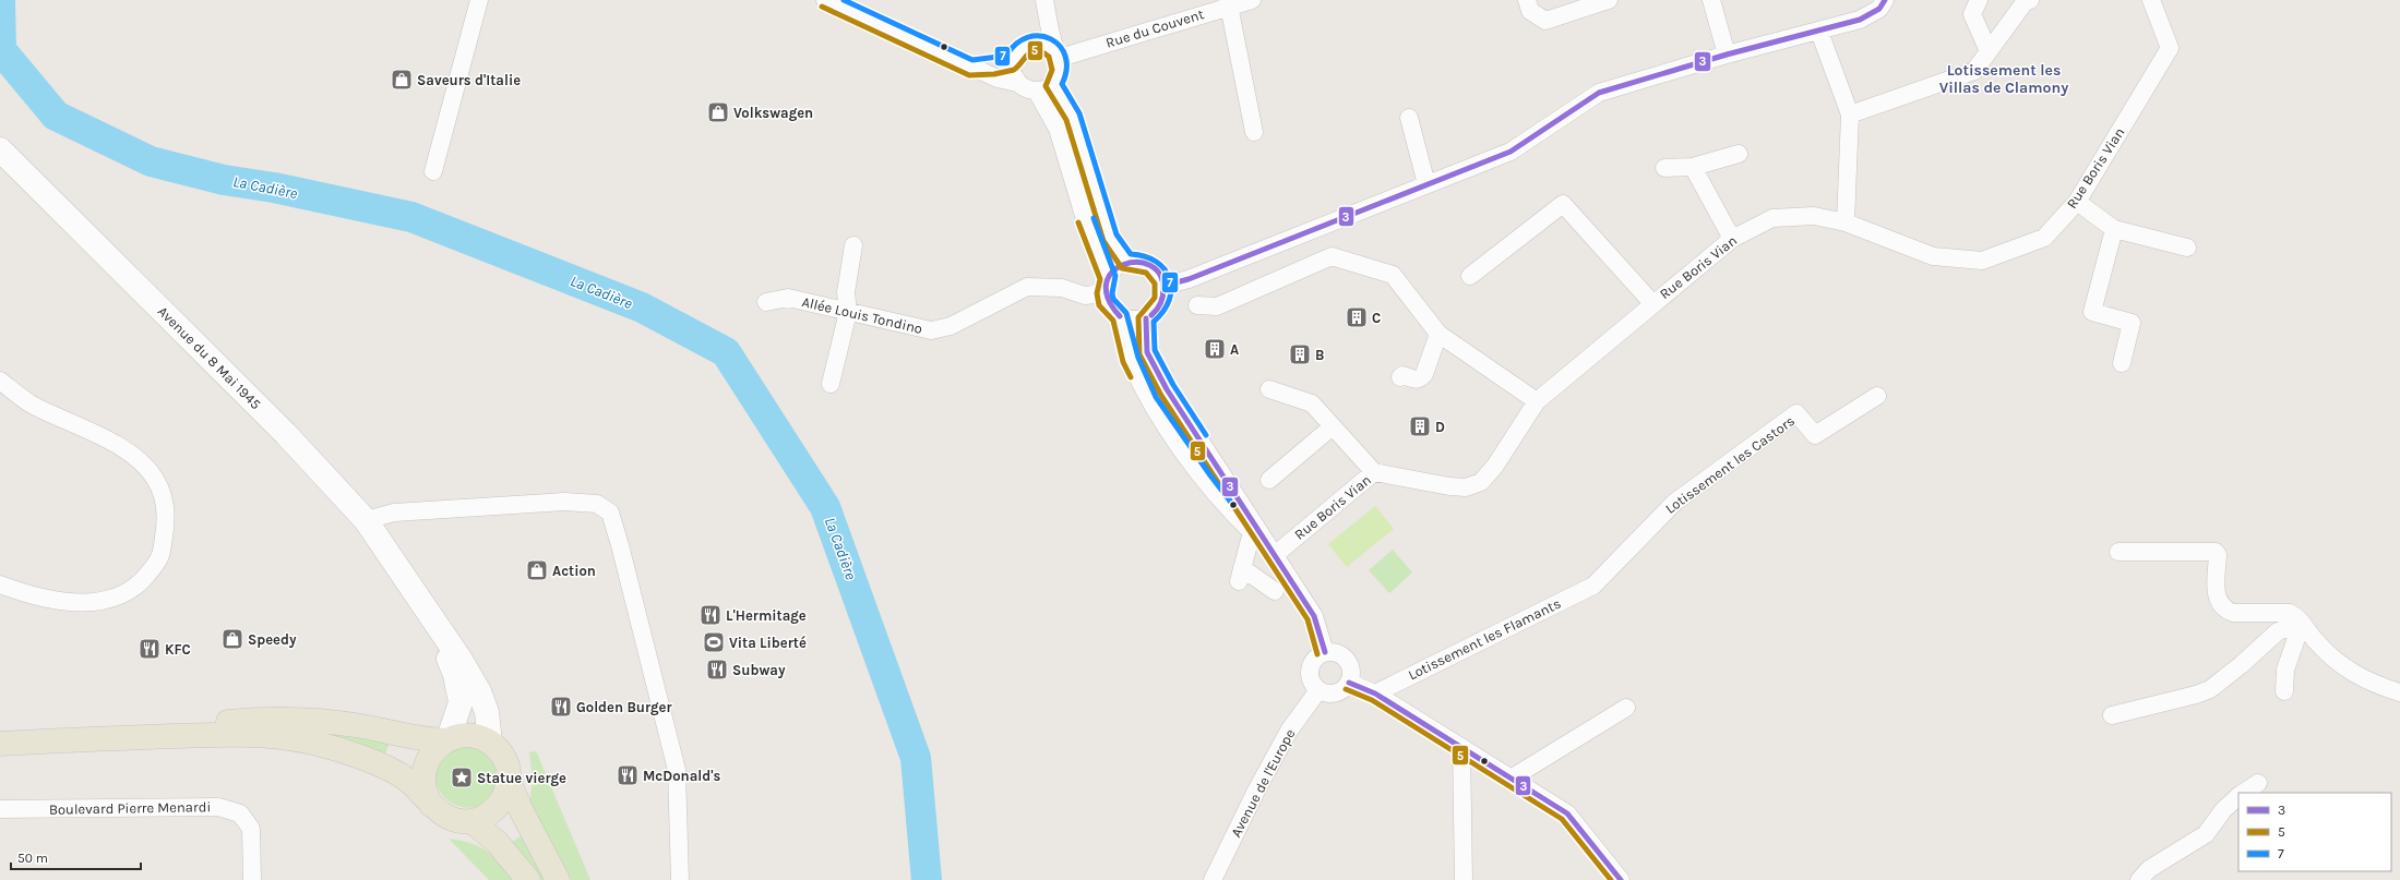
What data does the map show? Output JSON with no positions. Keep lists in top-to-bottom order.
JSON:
{
  "streets": {
    "main road": ["Avenue du 8 Mai 1945"],
    "street": [
      "Rue du Couvent",
      "Rue Boris Vian",
      "Allée Louis Tondino",
      "Lotissement les Castors",
      "Lotissement les Flamants",
      "Avenue de l'Europe",
      "Boulevard Pierre Menardi"
    ]
  },
  "crossings": [
    ["Lotissement les Castors", "Lotissement les Flamants"]
  ],
  "districts": ["Lotissement les Villas de Clamony"],
  "water": ["La Cadière"],
  "places": {
    "shop": [
      "Saveurs d'Italie",
      "Volkswagen",
      "Action",
      "Speedy"
    ],
    "building": [
      "C",
      "A",
      "B",
      "D"
    ],
    "restaurant": [
      "L'Hermitage",
      "KFC",
      "Subway",
      "Golden Burger",
      "McDonald's"
    ],
    "sports": ["Vita Liberté"],
    "place": ["Statue vierge"]
  },
  "lines": ["transit line 3", "transit line 7", "transit line 5"],
  "legend": ["3", "5", "7"],
  "scale_bar": "50 m"
}
